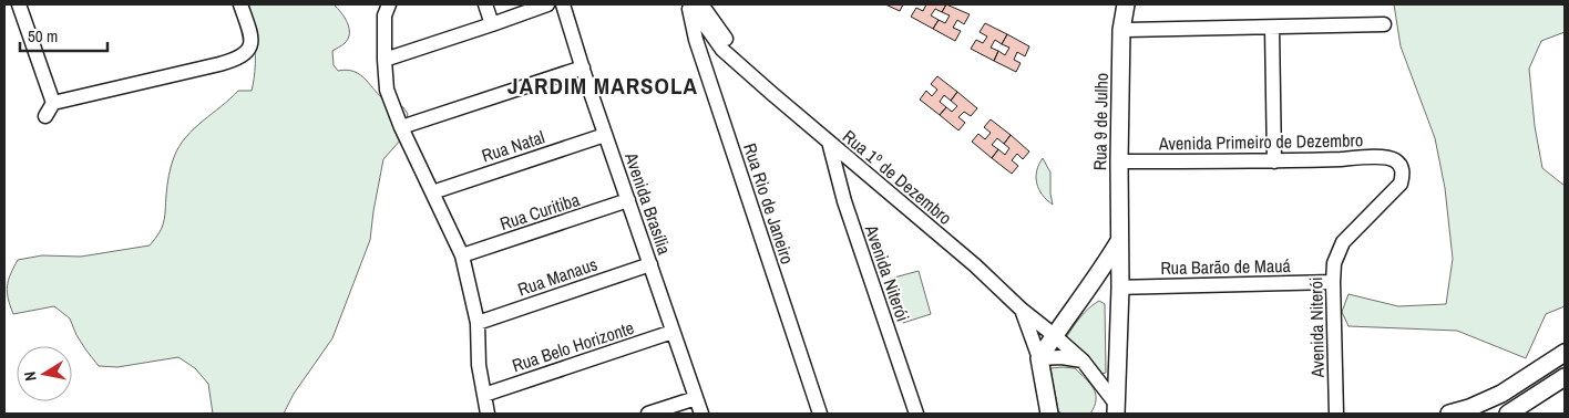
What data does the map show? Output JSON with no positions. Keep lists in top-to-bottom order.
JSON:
{
  "streets": {
    "main road": ["Rua 9 de Julho"],
    "street": [
      "Avenida Primeiro de Dezembro",
      "Rua Natal",
      "Rua 1º de Dezembro",
      "Avenida Brasília",
      "Rua Rio de Janeiro",
      "Rua Curitiba",
      "Rua Barão de Mauá",
      "Avenida Niterói",
      "Rua Manaus",
      "Rua Belo Horizonte"
    ]
  },
  "crossings": [
    ["Rua 9 de Julho", "Avenida Primeiro de Dezembro"],
    ["Rua 9 de Julho", "Rua 1º de Dezembro"],
    ["Rua 9 de Julho", "Rua Barão de Mauá"],
    ["Avenida Primeiro de Dezembro", "Avenida Niterói"],
    ["Rua Natal", "Avenida Brasília"],
    ["Rua 1º de Dezembro", "Rua Rio de Janeiro"],
    ["Rua 1º de Dezembro", "Avenida Niterói"],
    ["Avenida Brasília", "Rua Curitiba"],
    ["Avenida Brasília", "Rua Manaus"],
    ["Avenida Brasília", "Rua Belo Horizonte"],
    ["Rua Barão de Mauá", "Avenida Niterói"]
  ],
  "districts": ["JARDIM MARSOLA"],
  "scale_bar": "50 m",
  "north": "left"
}
